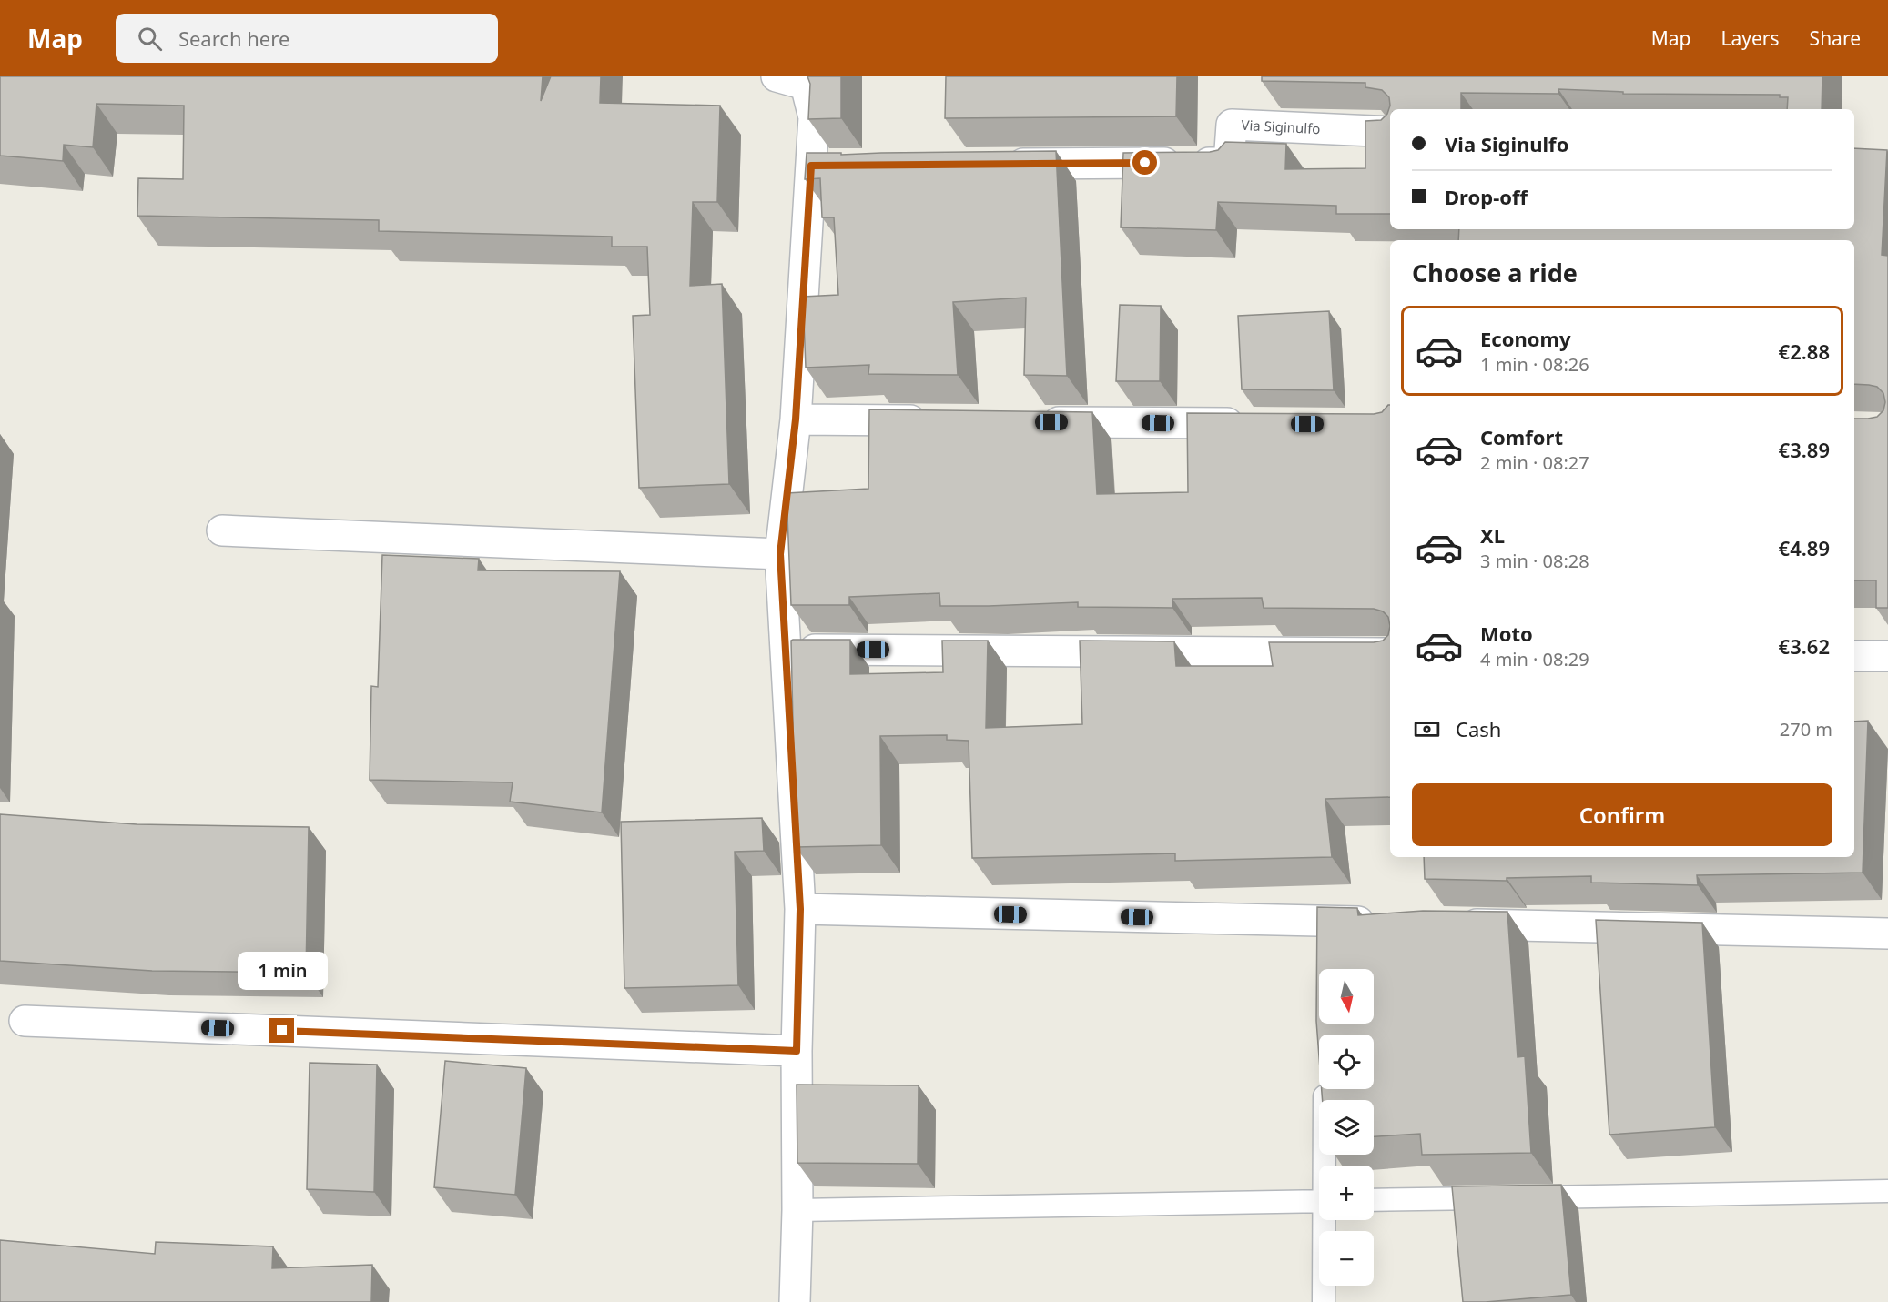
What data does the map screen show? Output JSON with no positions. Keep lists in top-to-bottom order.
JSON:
{
  "streets": {
    "street": ["Via Siginulfo"]
  },
  "north": "bottom",
  "page": {
    "header": "Map",
    "search": "Search here",
    "nav": ["Map", "Layers", "Share"],
    "banner": ["Via Siginulfo", "Drop-off"],
    "heading": "Choose a ride",
    "list": [
      {
        "name": "Economy",
        "note": "1 min · 08:26",
        "value": "€2.88"
      },
      {
        "name": "Comfort",
        "note": "2 min · 08:27",
        "value": "€3.89"
      },
      {
        "name": "XL",
        "note": "3 min · 08:28",
        "value": "€4.89"
      },
      {
        "name": "Moto",
        "note": "4 min · 08:29",
        "value": "€3.62"
      }
    ],
    "pay": ["Cash", "270 m"],
    "buttons": "Confirm",
    "bubble": "1 min",
    "map_buttons": ["+", "−"]
  }
}
